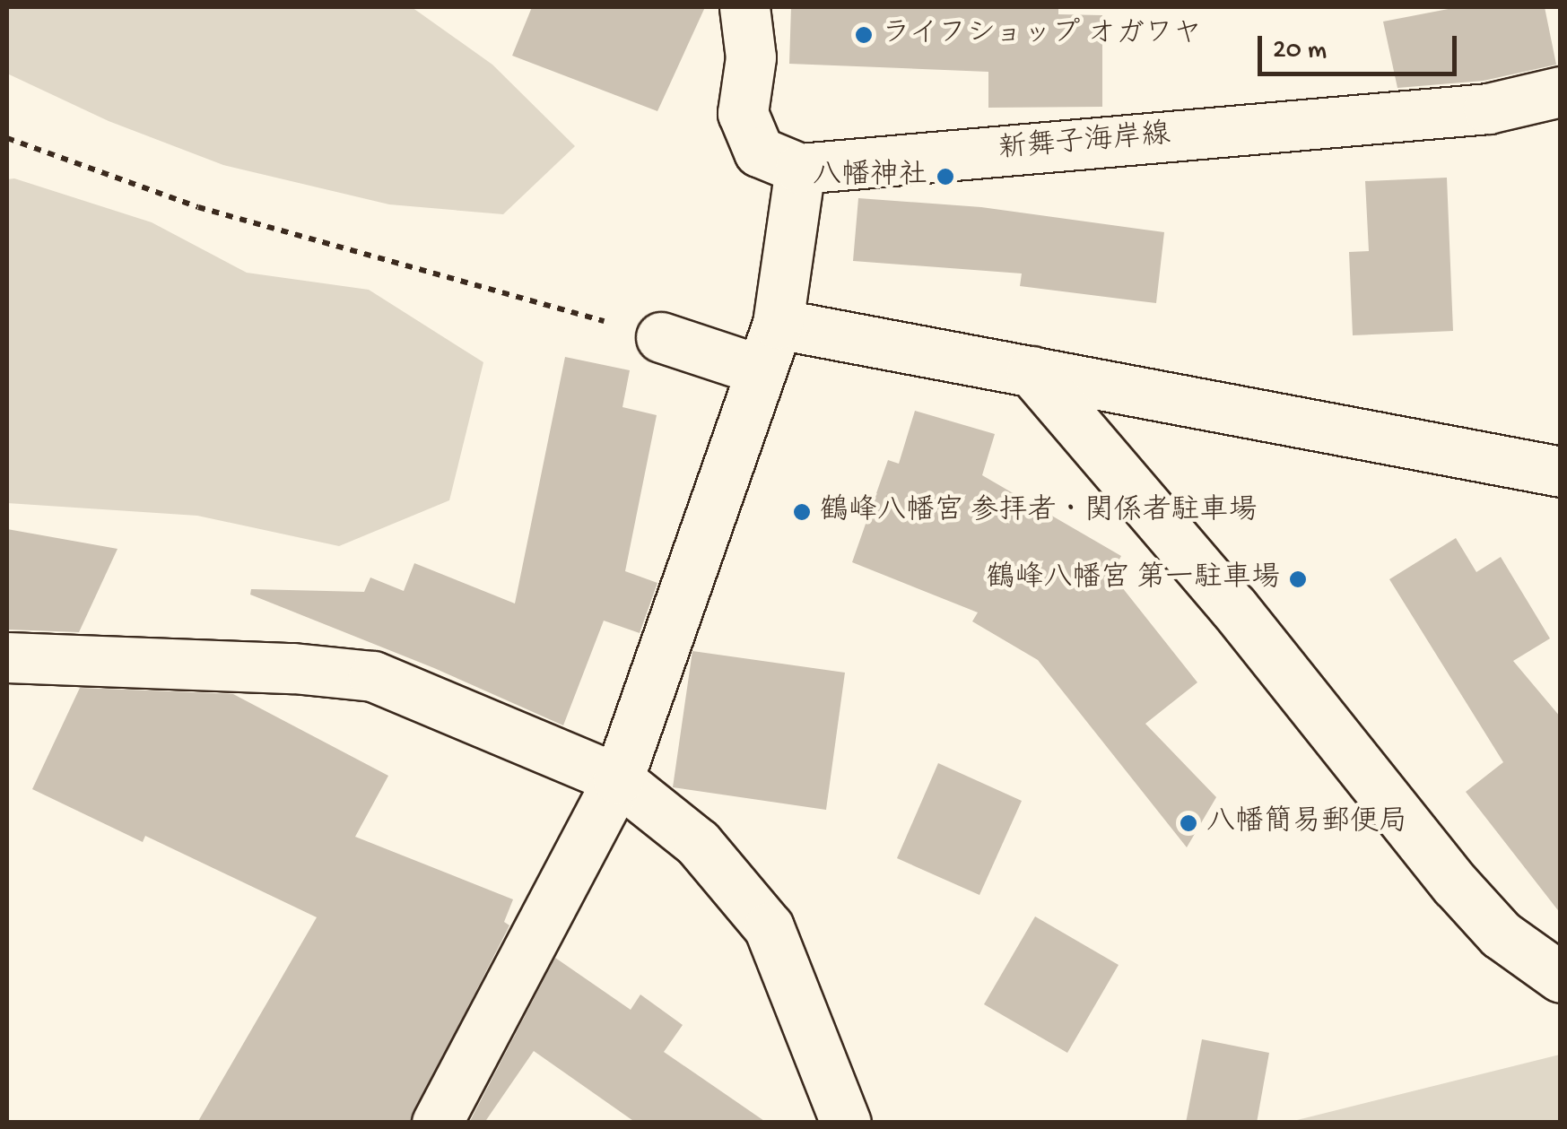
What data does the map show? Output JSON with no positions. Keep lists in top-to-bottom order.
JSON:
{
  "streets": {
    "street": ["新舞子海岸線"]
  },
  "places": [
    "ライフショップ オガワヤ",
    "八幡神社",
    "鶴峰八幡宮 参拝者・関係者駐車場",
    "鶴峰八幡宮 第一駐車場",
    "八幡簡易郵便局"
  ],
  "scale_bar": "20 m"
}
